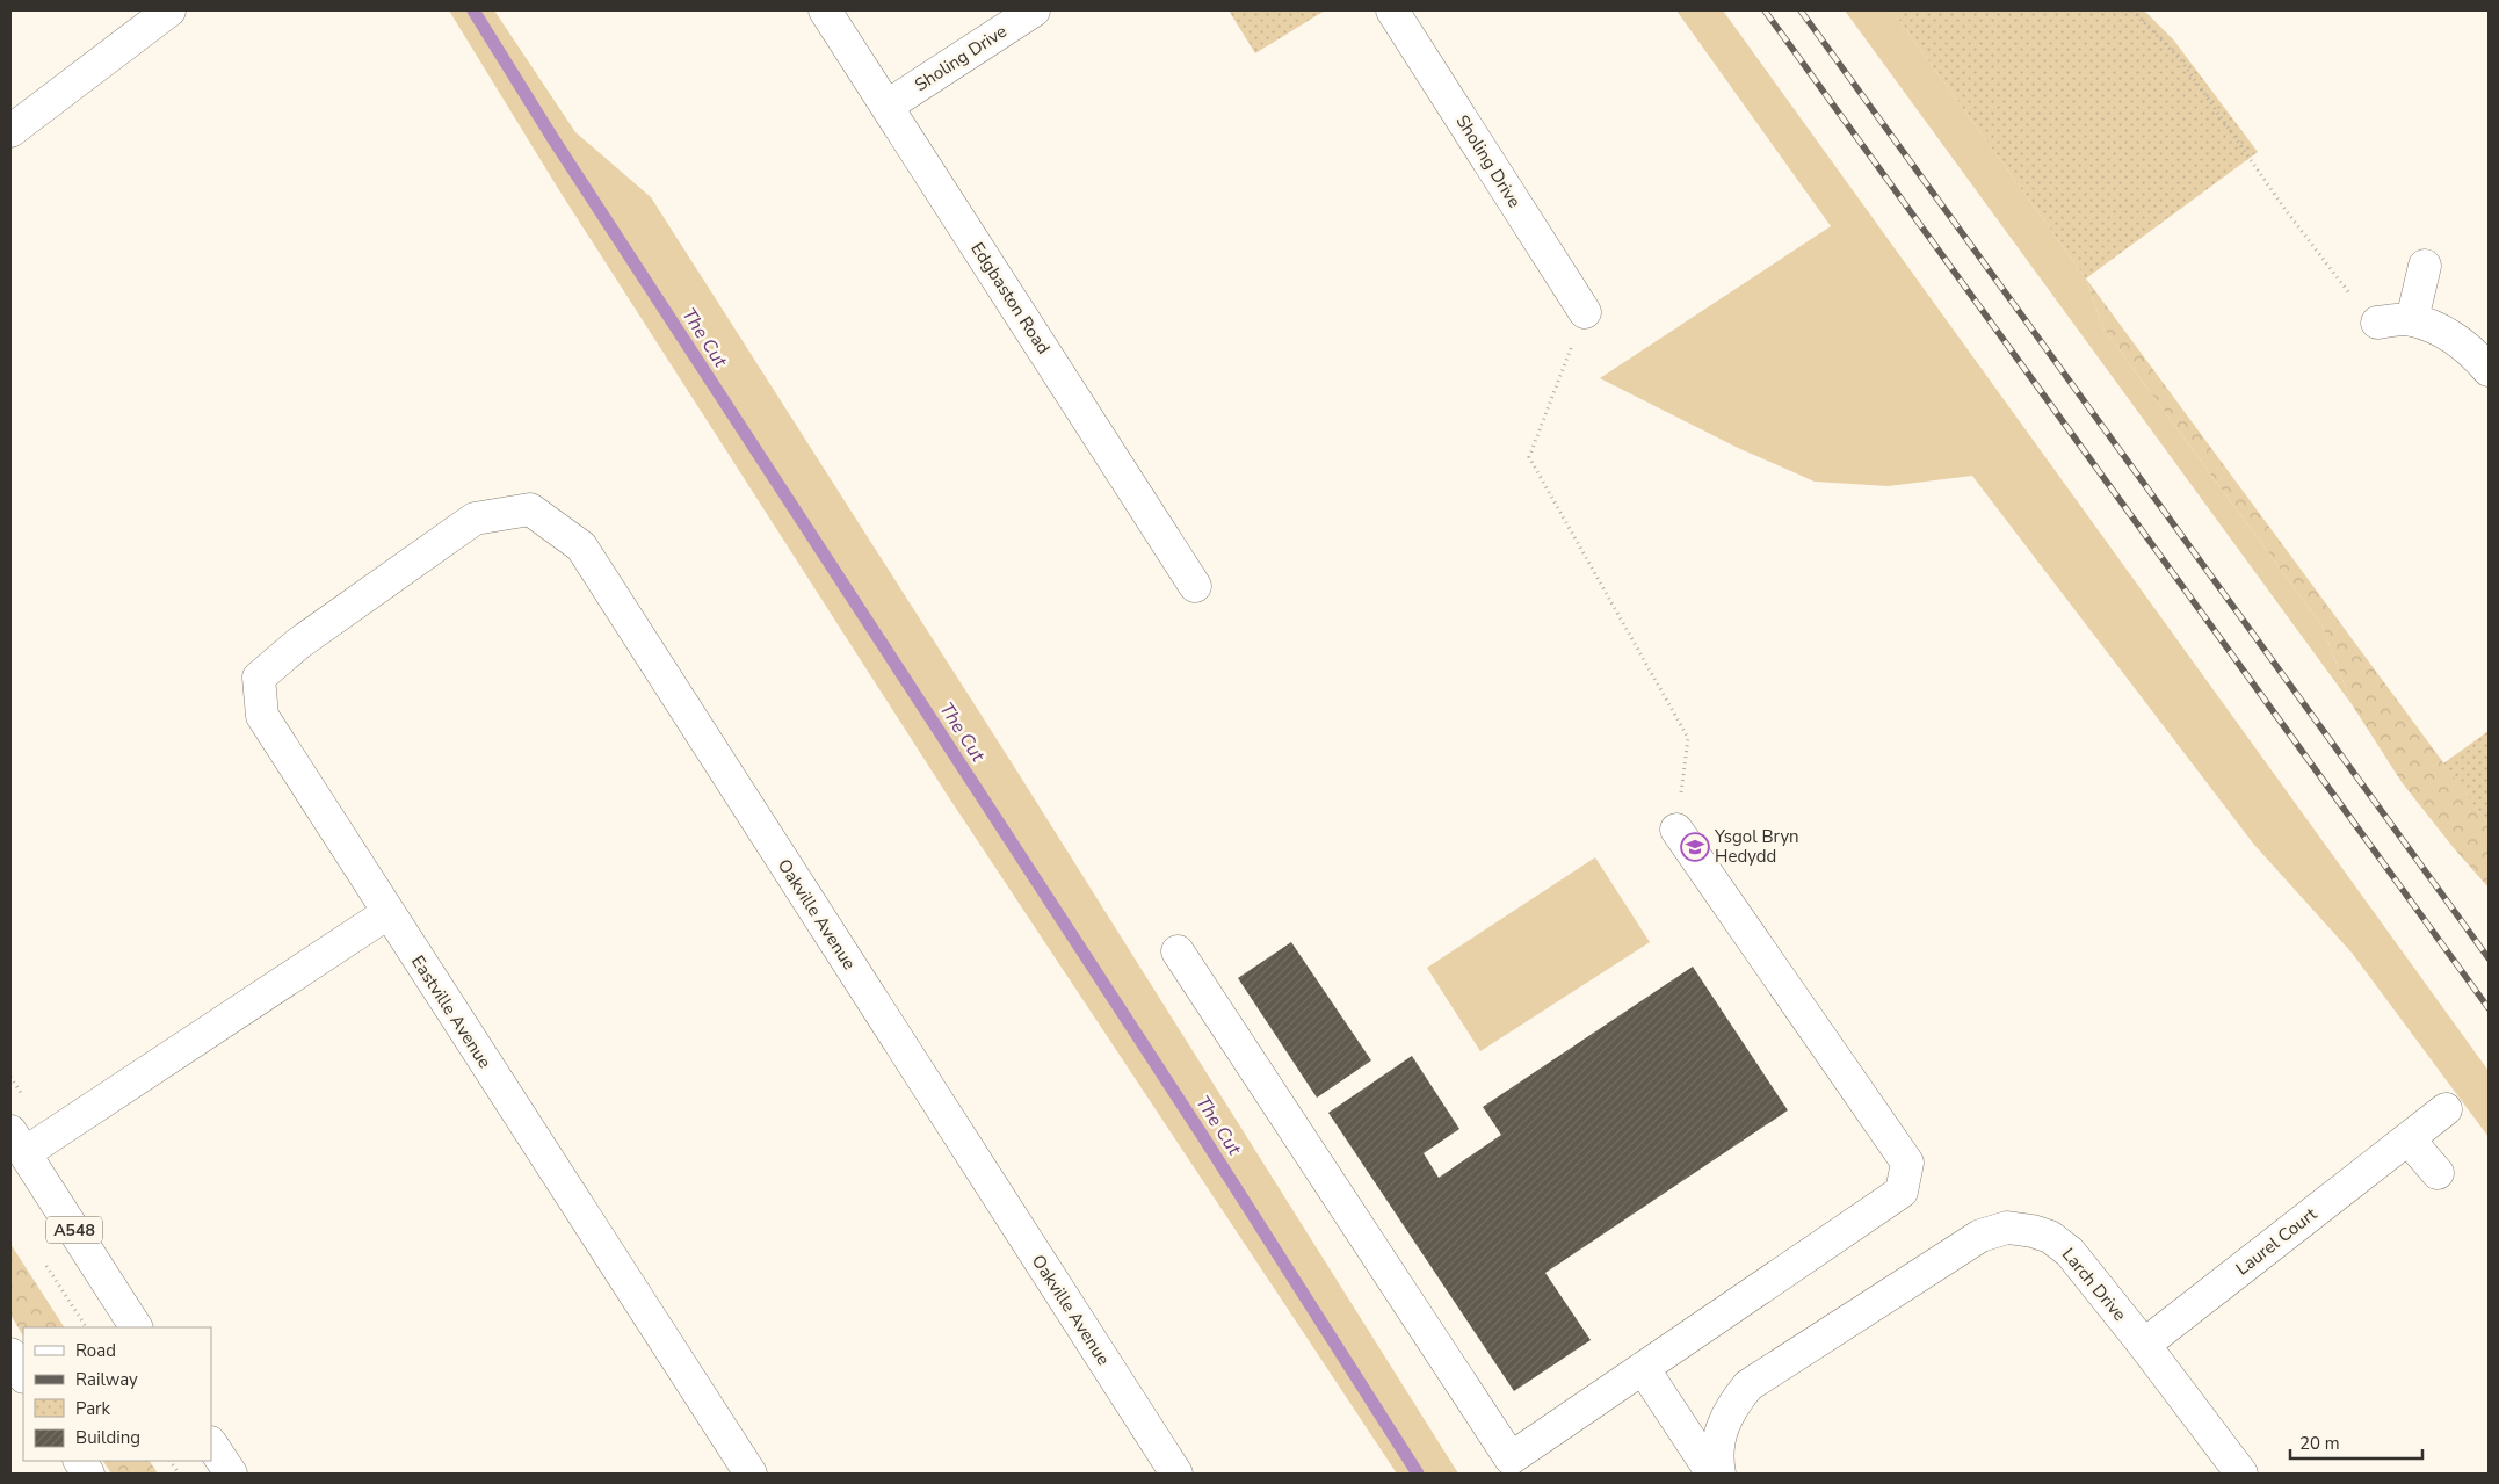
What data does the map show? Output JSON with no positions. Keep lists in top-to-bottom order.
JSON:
{
  "streets": {
    "street": [
      "Sholing Drive",
      "Edgbaston Road",
      "Oakville Avenue",
      "Eastville Avenue",
      "A548",
      "Laurel Court",
      "Larch Drive"
    ]
  },
  "crossings": [
    ["Sholing Drive", "Edgbaston Road"],
    ["Oakville Avenue", "Eastville Avenue"],
    ["Laurel Court", "Larch Drive"]
  ],
  "water": ["The Cut"],
  "places": {
    "school or university": ["Ysgol Bryn Hedydd"]
  },
  "legend": [
    "Road",
    "Railway",
    "Park",
    "Building"
  ],
  "scale_bar": "20 m"
}
